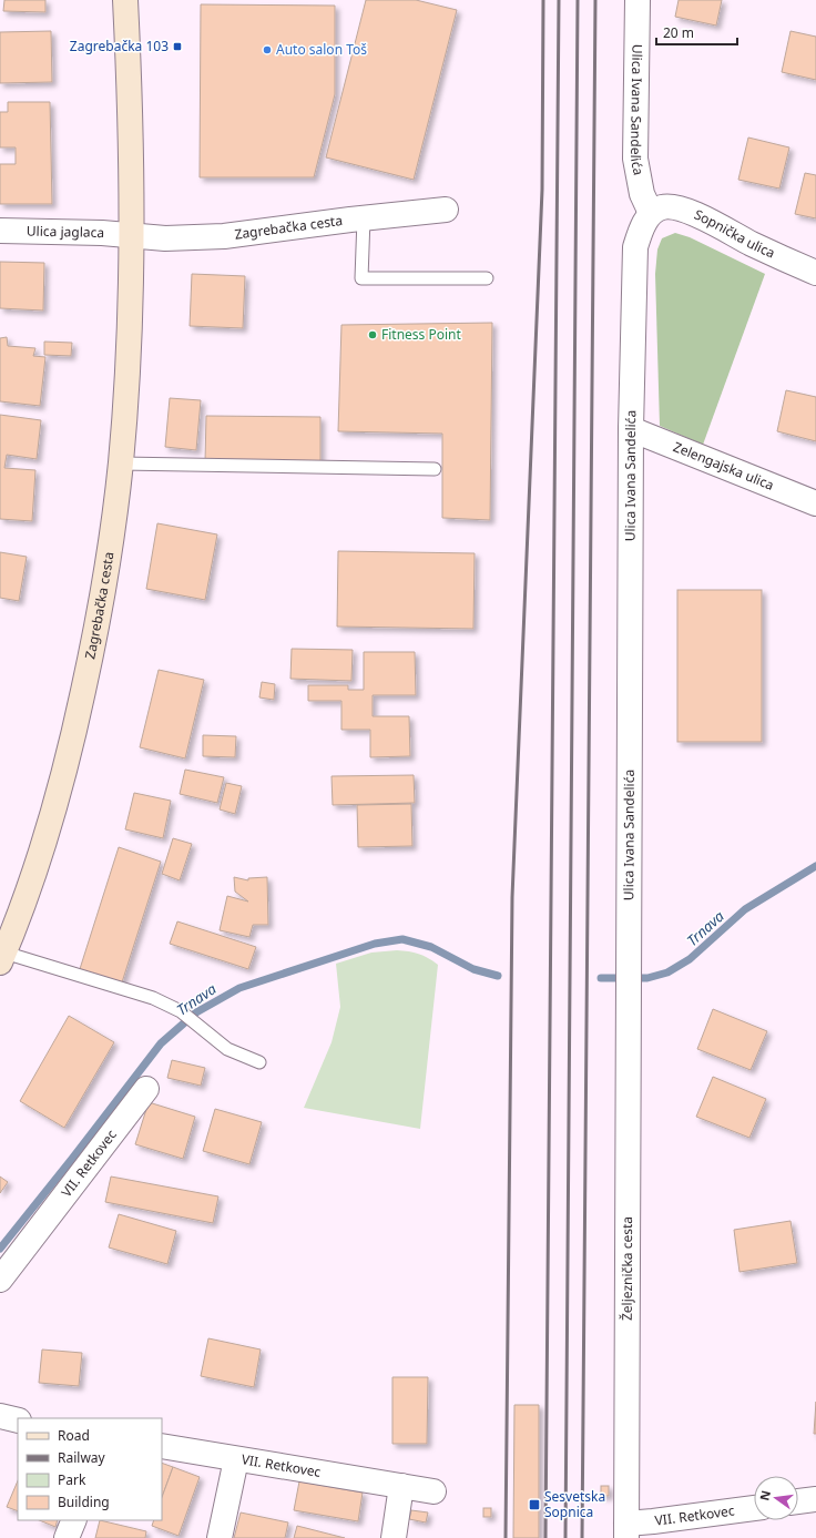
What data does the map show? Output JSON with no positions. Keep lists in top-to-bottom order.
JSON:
{
  "streets": {
    "main road": ["Zagrebačka cesta"],
    "street": [
      "Ulica Ivana Sandelića",
      "Ulica jaglaca",
      "Sopnička ulica",
      "Zelengajska ulica",
      "VII. Retkovec",
      "Željeznička cesta"
    ]
  },
  "crossings": [
    ["Ulica Ivana Sandelića", "Sopnička ulica"],
    ["Ulica Ivana Sandelića", "Zelengajska ulica"],
    ["Ulica Ivana Sandelića", "Željeznička cesta"],
    ["Zagrebačka cesta", "Ulica jaglaca"],
    ["VII. Retkovec", "Željeznička cesta"]
  ],
  "water": ["Trnava"],
  "places": {
    "transit": ["Zagrebačka 103", "Sesvetska Sopnica"],
    "other": ["Auto salon Toš", "Fitness Point"]
  },
  "legend": [
    "Road",
    "Railway",
    "Park",
    "Building"
  ],
  "scale_bar": "20 m",
  "north": "left"
}
